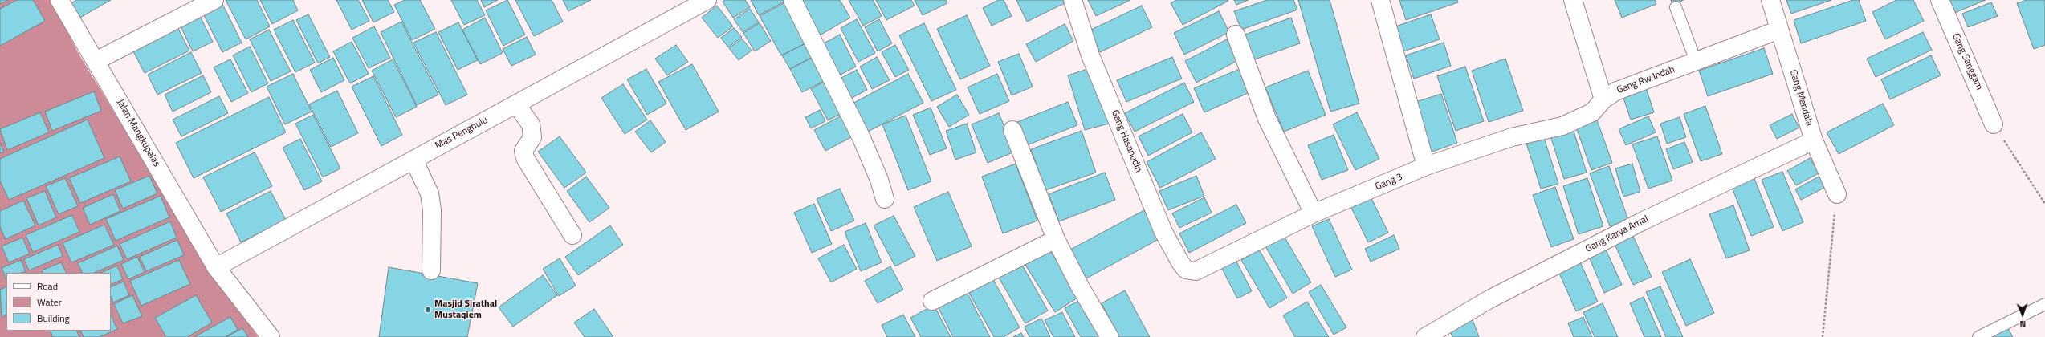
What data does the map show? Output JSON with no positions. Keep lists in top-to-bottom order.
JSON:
{
  "streets": {
    "street": [
      "Gang Sanggam",
      "Gang Rw Indah",
      "Gang Mandala",
      "Jalan Mangkupalas",
      "Mas Penghulu",
      "Gang Hasanudin",
      "Gang 3",
      "Gang Karya Amal"
    ]
  },
  "crossings": [
    ["Gang Rw Indah", "Gang Mandala"],
    ["Gang Rw Indah", "Gang 3"],
    ["Gang Mandala", "Gang Karya Amal"],
    ["Jalan Mangkupalas", "Mas Penghulu"],
    ["Gang Hasanudin", "Gang 3"]
  ],
  "places": ["Masjid Sirathal Mustaqiem"],
  "legend": ["Road", "Water", "Building"],
  "north": "bottom"
}
